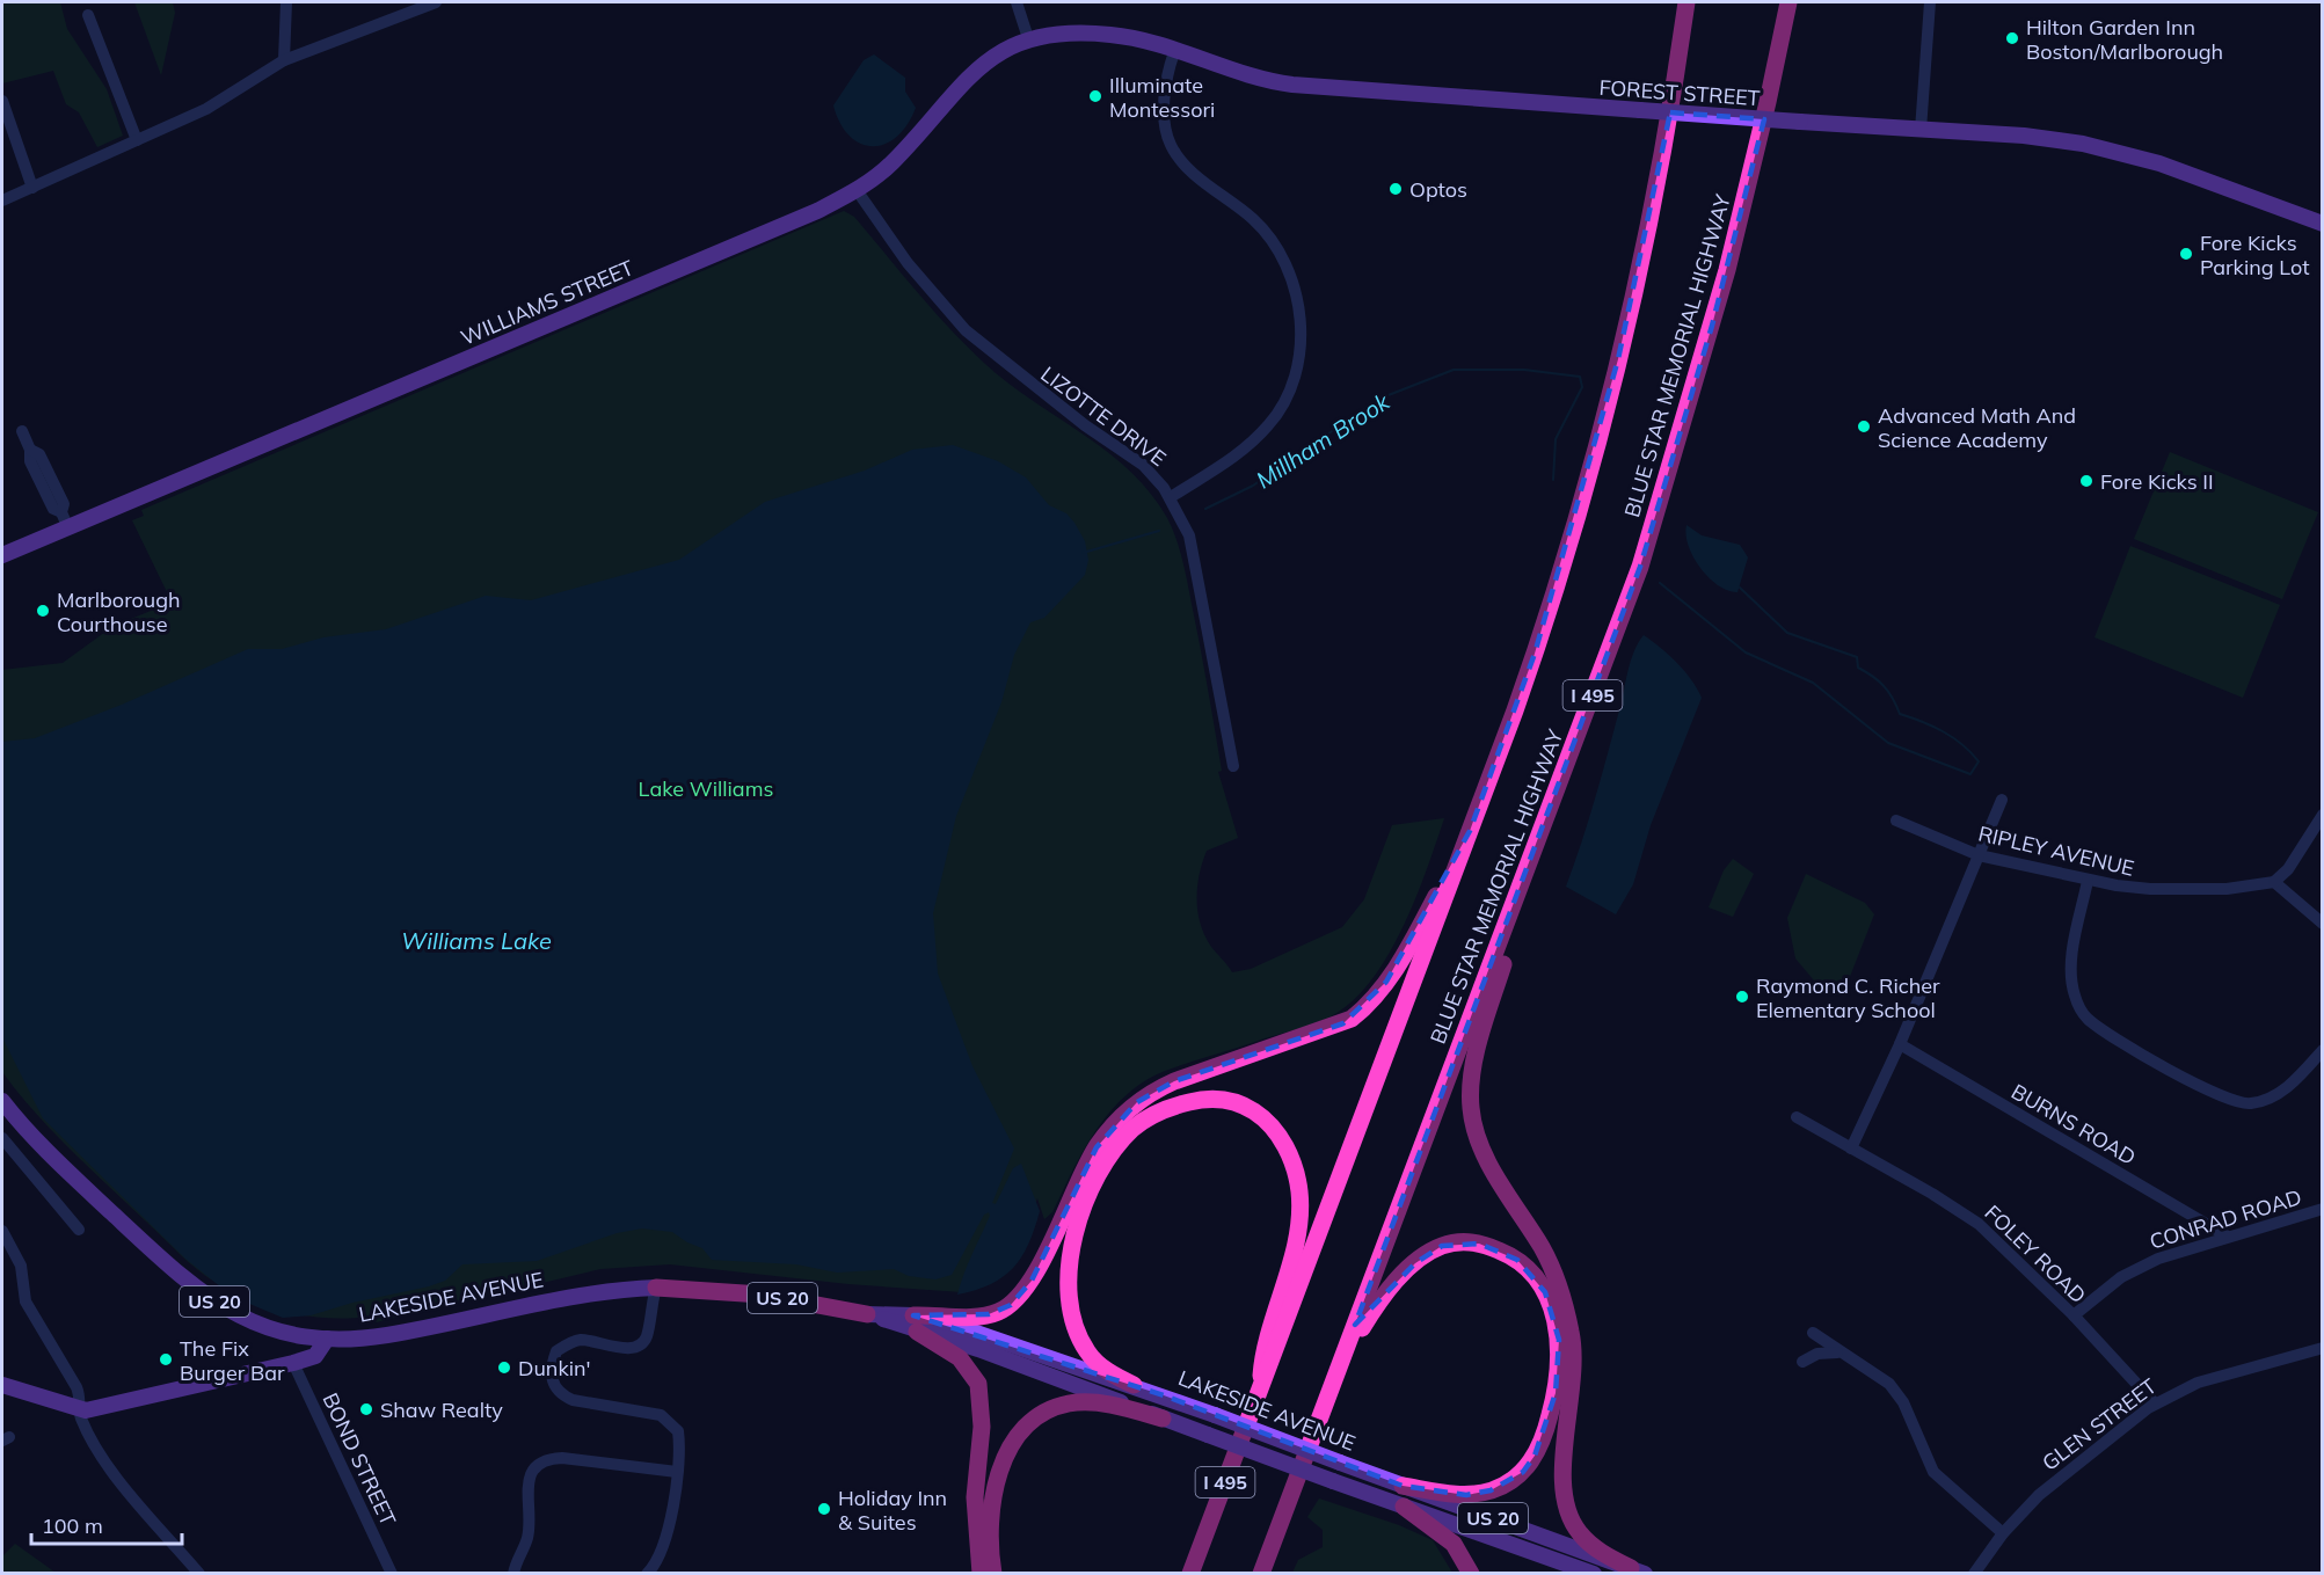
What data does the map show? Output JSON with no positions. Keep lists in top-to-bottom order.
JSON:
{
  "streets": {
    "highway": [
      "BLUE STAR MEMORIAL HIGHWAY",
      "I 495",
      "LAKESIDE AVENUE",
      "US 20"
    ],
    "main road": ["FOREST STREET", "WILLIAMS STREET"],
    "street": [
      "LIZOTTE DRIVE",
      "RIPLEY AVENUE",
      "BURNS ROAD",
      "CONRAD ROAD",
      "FOLEY ROAD",
      "GLEN STREET",
      "BOND STREET"
    ]
  },
  "crossings": [
    ["FOREST STREET", "WILLIAMS STREET"],
    ["WILLIAMS STREET", "LIZOTTE DRIVE"],
    ["BURNS ROAD", "CONRAD ROAD"],
    ["CONRAD ROAD", "FOLEY ROAD"],
    ["FOLEY ROAD", "GLEN STREET"]
  ],
  "water": ["Millham Brook", "Williams Lake"],
  "parks": ["Lake Williams"],
  "places": [
    "Hilton Garden Inn Boston/Marlborough",
    "Illuminate Montessori",
    "Optos",
    "Fore Kicks Parking Lot",
    "Advanced Math And Science Academy",
    "Fore Kicks II",
    "Marlborough Courthouse",
    "Raymond C. Richer Elementary School",
    "The Fix Burger Bar",
    "Dunkin'",
    "Shaw Realty",
    "Holiday Inn & Suites"
  ],
  "scale_bar": "100 m"
}
